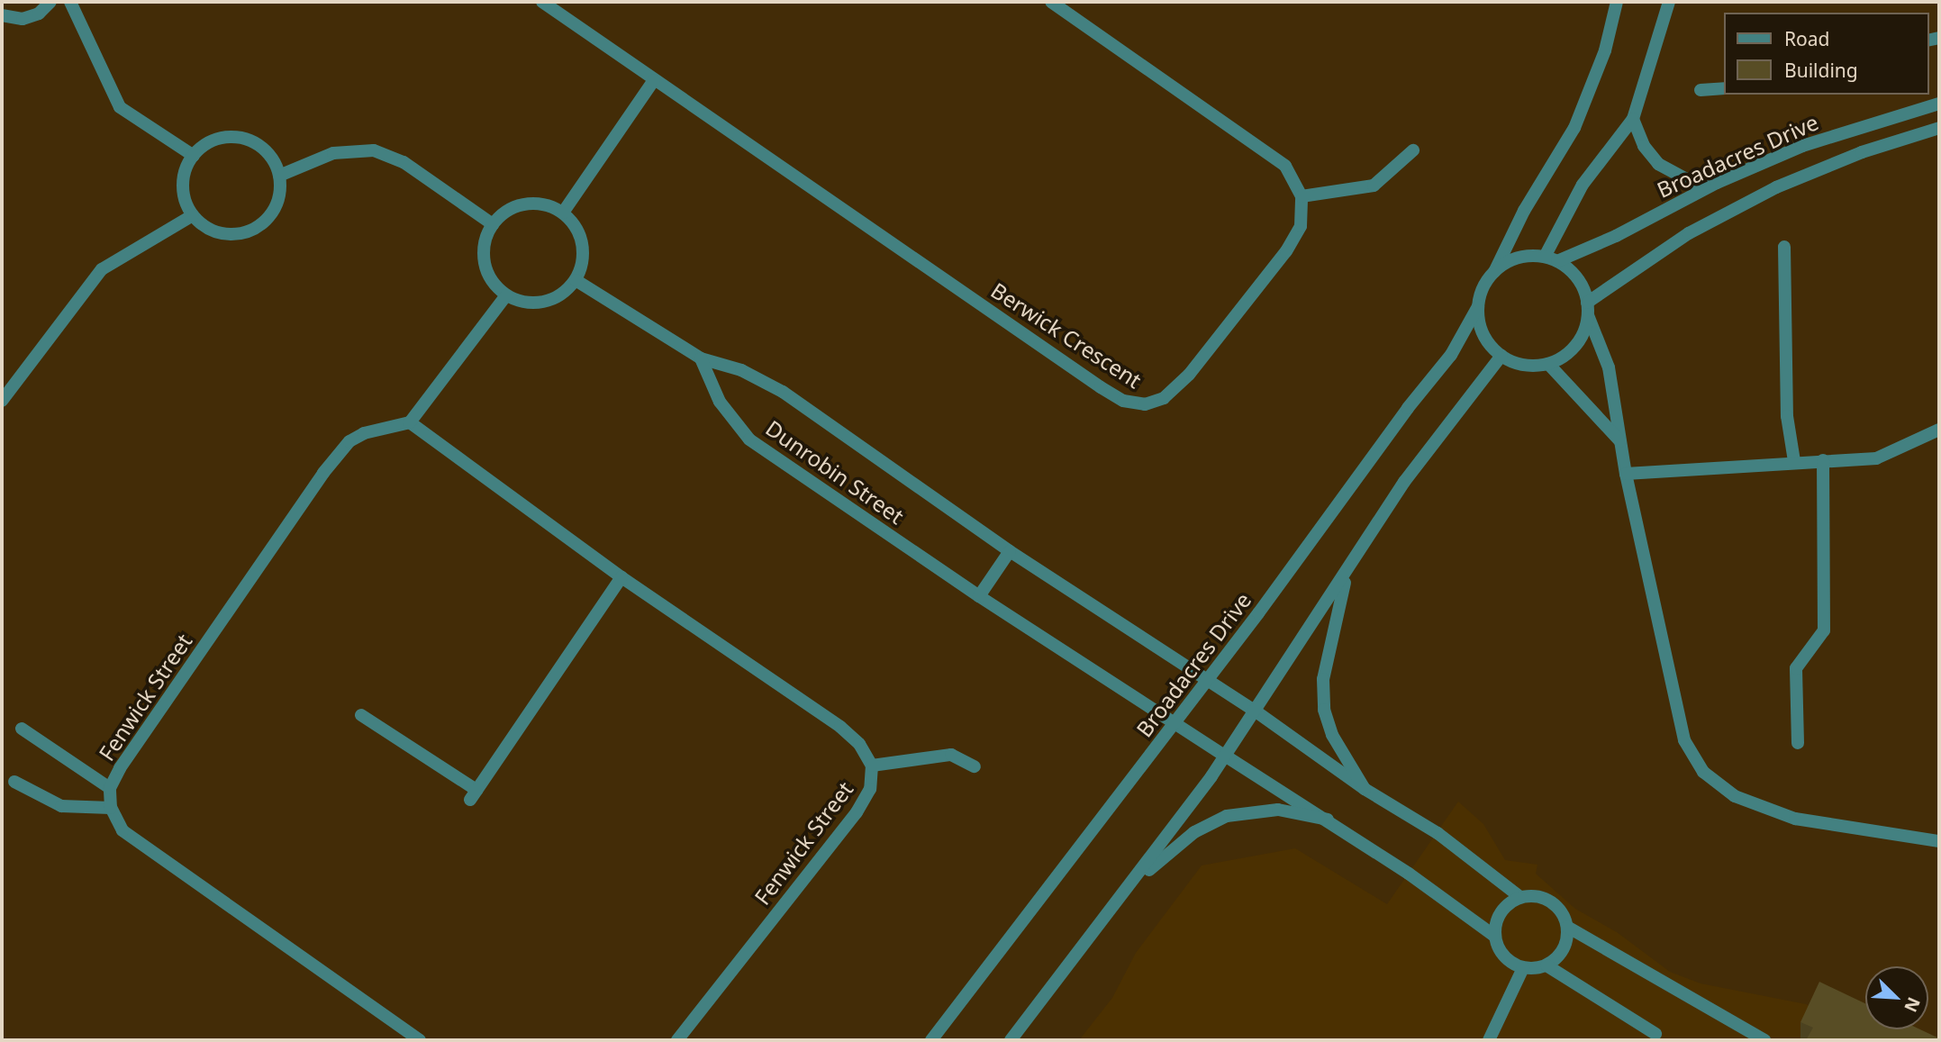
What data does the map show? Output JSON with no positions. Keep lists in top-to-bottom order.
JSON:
{
  "streets": {
    "street": [
      "Broadacres Drive",
      "Berwick Crescent",
      "Dunrobin Street",
      "Fenwick Street"
    ]
  },
  "crossings": [
    ["Broadacres Drive", "Dunrobin Street"]
  ],
  "legend": ["Road", "Building"],
  "north": "bottom right"
}
